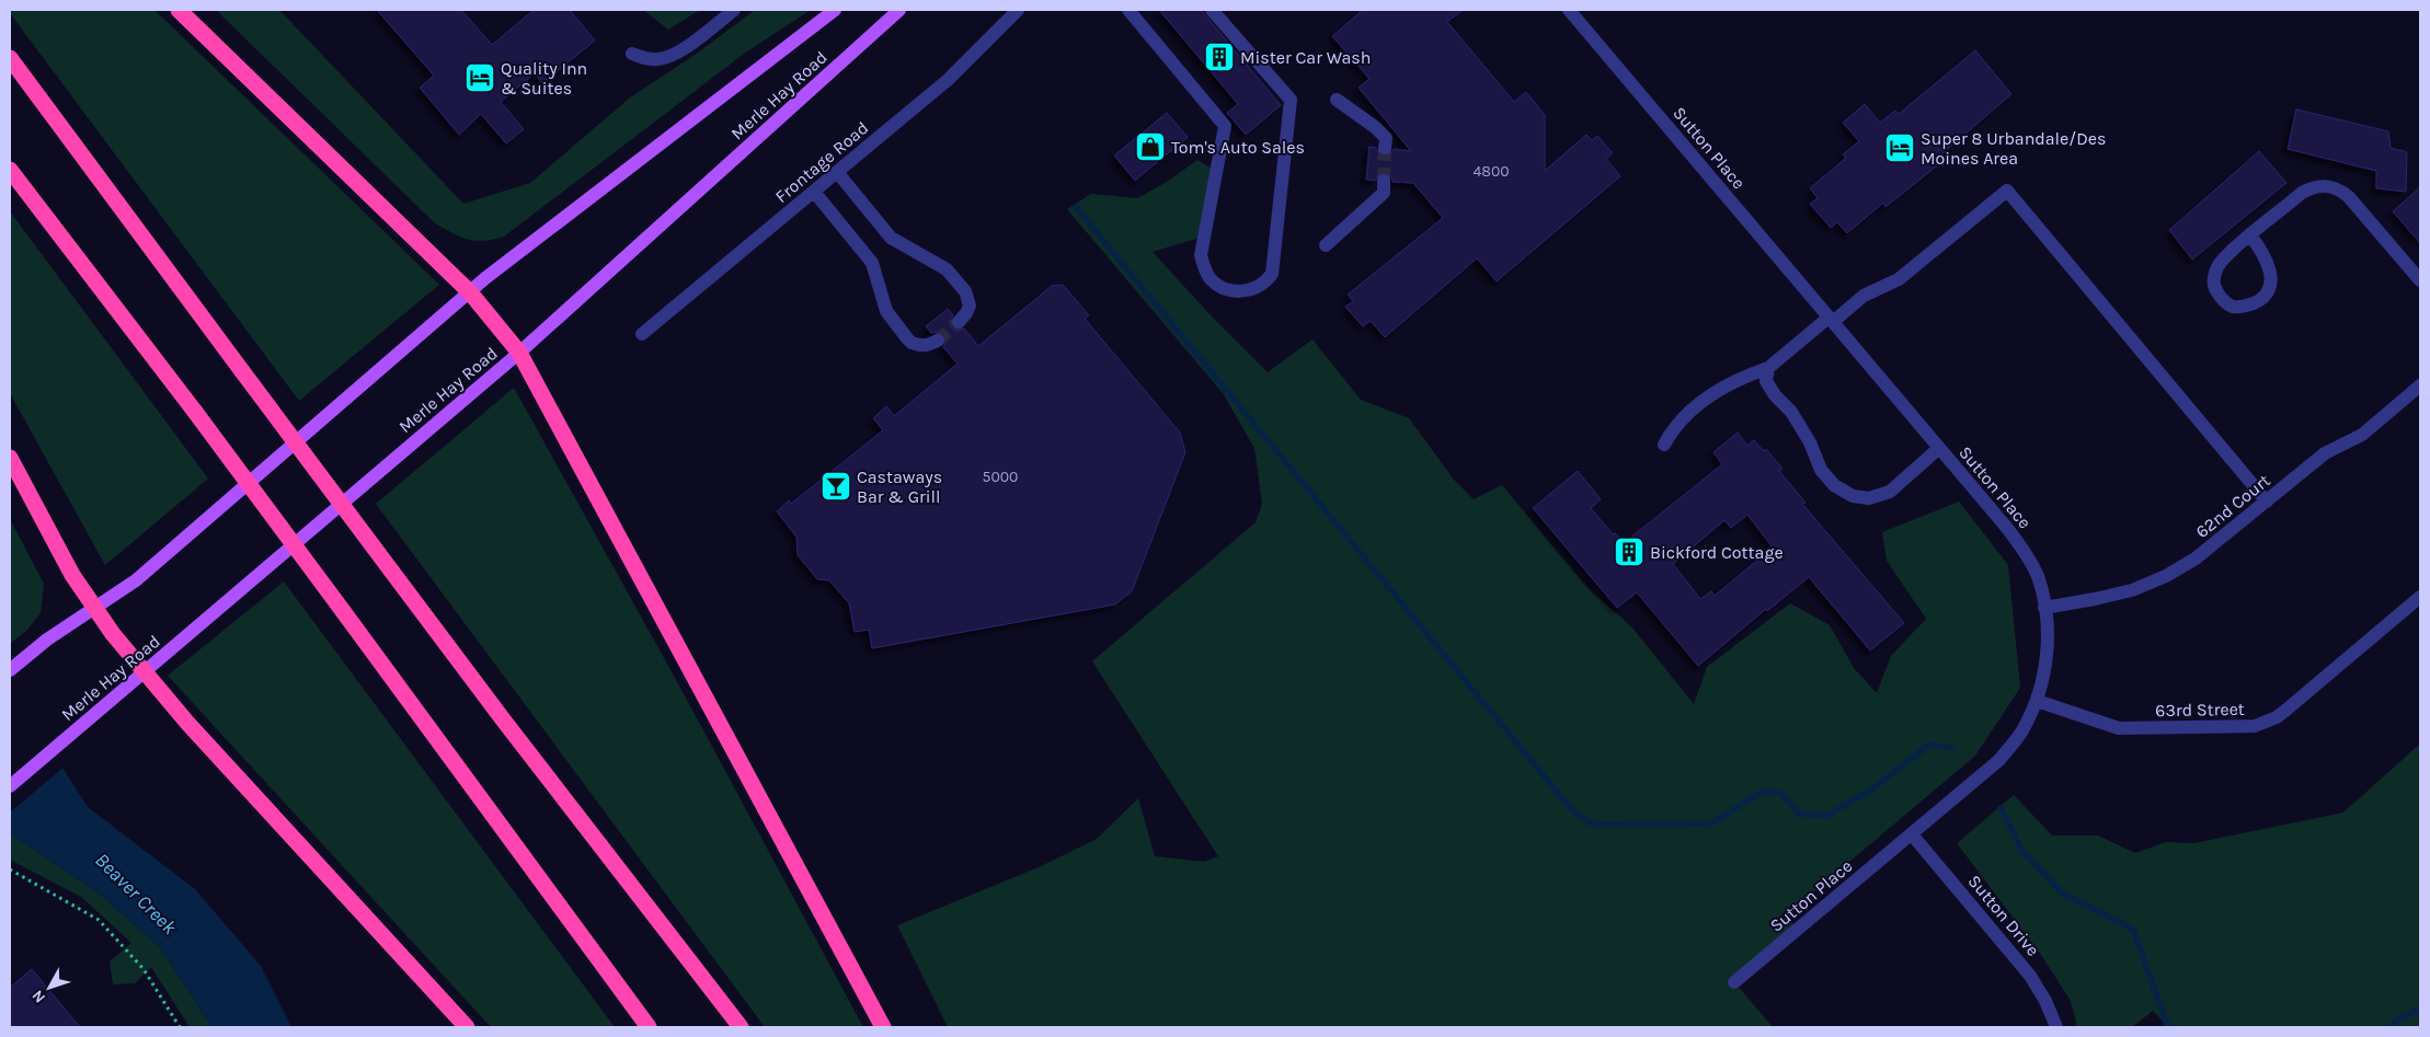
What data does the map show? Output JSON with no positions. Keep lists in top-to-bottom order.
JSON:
{
  "streets": {
    "main road": ["Merle Hay Road"],
    "street": [
      "Sutton Place",
      "Frontage Road",
      "62nd Court",
      "63rd Street",
      "Sutton Drive"
    ]
  },
  "crossings": [
    ["Sutton Place", "62nd Court"],
    ["Sutton Place", "63rd Street"],
    ["Sutton Place", "Sutton Drive"]
  ],
  "water": ["Beaver Creek"],
  "places": {
    "building": ["Mister Car Wash", "Bickford Cottage"],
    "hotel": ["Quality Inn & Suites", "Super 8 Urbandale/Des Moines Area"],
    "shop": ["Tom's Auto Sales"],
    "bar": ["Castaways Bar & Grill"]
  },
  "house_numbers": ["4800", "5000"],
  "north": "bottom left"
}
